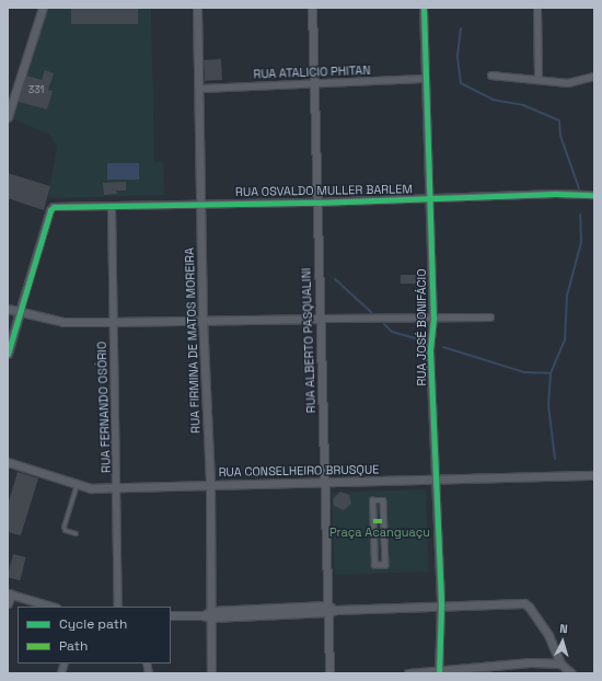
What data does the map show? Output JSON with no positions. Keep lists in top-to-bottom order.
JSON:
{
  "streets": {
    "street": [
      "RUA ATALICIO PHITAN",
      "RUA OSVALDO MULLER BARLEM",
      "RUA JOSÉ BONIFÁCIO",
      "RUA FIRMINA DE MATOS MOREIRA",
      "RUA ALBERTO PASQUALINI",
      "RUA FERNANDO OSÓRIO",
      "RUA CONSELHEIRO BRUSQUE"
    ]
  },
  "crossings": [
    ["RUA ATALICIO PHITAN", "RUA JOSÉ BONIFÁCIO"],
    ["RUA ATALICIO PHITAN", "RUA FIRMINA DE MATOS MOREIRA"],
    ["RUA ATALICIO PHITAN", "RUA ALBERTO PASQUALINI"],
    ["RUA OSVALDO MULLER BARLEM", "RUA JOSÉ BONIFÁCIO"],
    ["RUA OSVALDO MULLER BARLEM", "RUA FIRMINA DE MATOS MOREIRA"],
    ["RUA OSVALDO MULLER BARLEM", "RUA ALBERTO PASQUALINI"],
    ["RUA OSVALDO MULLER BARLEM", "RUA FERNANDO OSÓRIO"],
    ["RUA JOSÉ BONIFÁCIO", "RUA CONSELHEIRO BRUSQUE"],
    ["RUA FIRMINA DE MATOS MOREIRA", "RUA CONSELHEIRO BRUSQUE"],
    ["RUA ALBERTO PASQUALINI", "RUA CONSELHEIRO BRUSQUE"],
    ["RUA FERNANDO OSÓRIO", "RUA CONSELHEIRO BRUSQUE"]
  ],
  "parks": ["Praça Acanguaçu"],
  "house_numbers": ["331"],
  "legend": ["Cycle path", "Path"],
  "north": "top"
}
